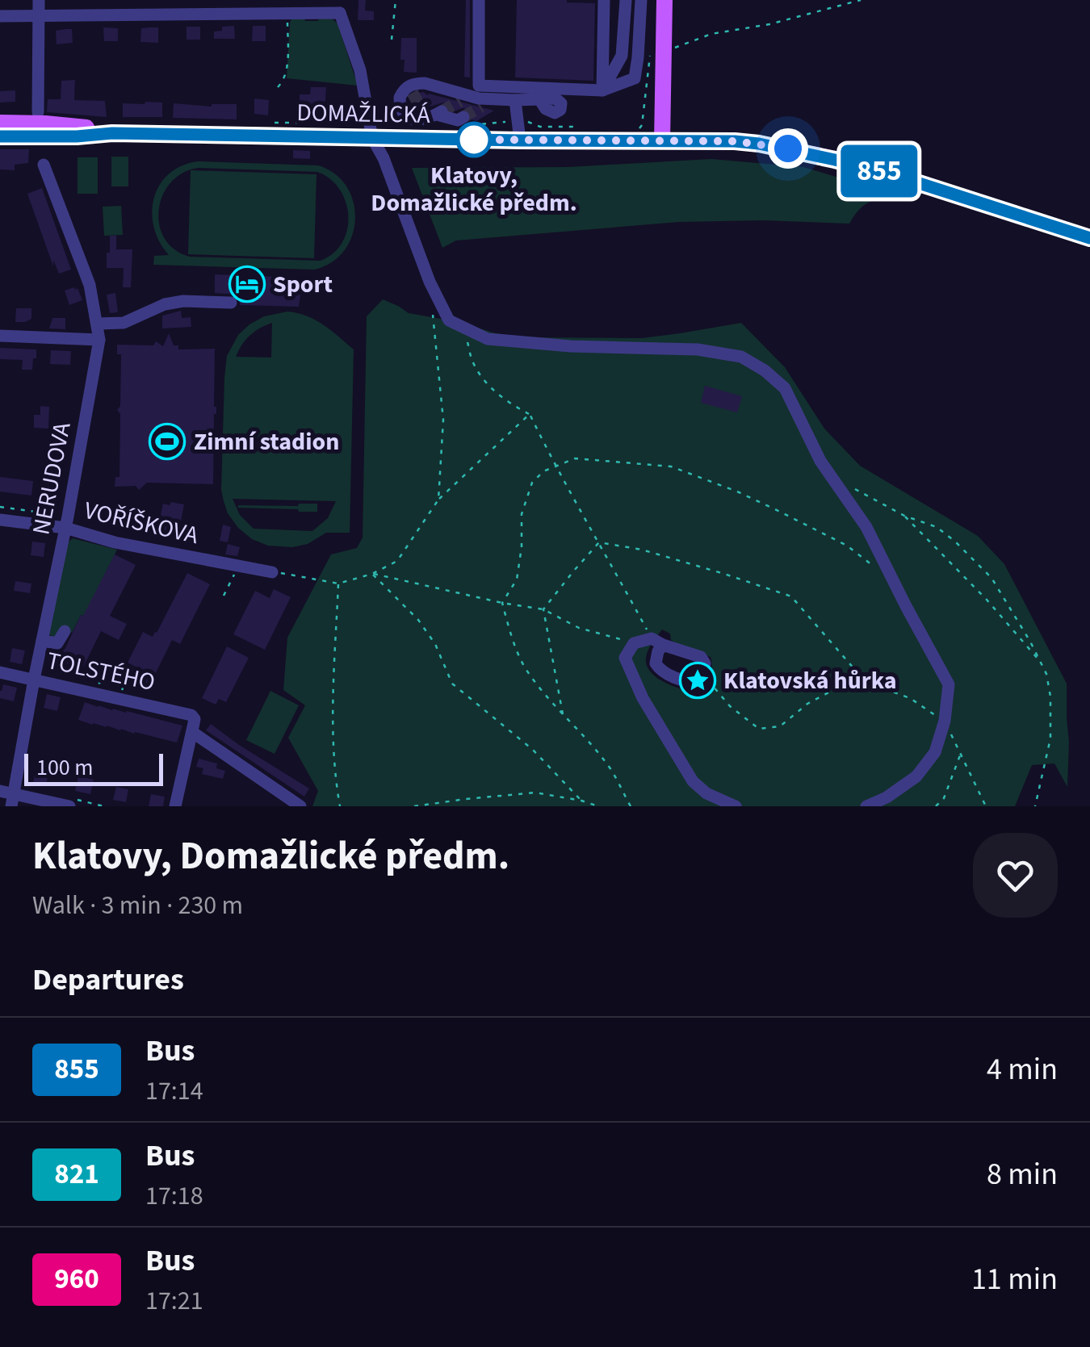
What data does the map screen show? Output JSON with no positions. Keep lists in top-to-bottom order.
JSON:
{
  "streets": {
    "main road": ["DOMAŽLICKÁ"],
    "street": ["NERUDOVA", "VOŘÍŠKOVA", "TOLSTÉHO"]
  },
  "crossings": [
    ["NERUDOVA", "VOŘÍŠKOVA"],
    ["NERUDOVA", "TOLSTÉHO"]
  ],
  "places": {
    "other": ["Klatovy, Domažlické předm."],
    "hotel": ["Sport"],
    "sports": ["Zimní stadion"],
    "place": ["Klatovská hůrka"]
  },
  "lines": ["bus line 855"],
  "scale_bar": "100 m",
  "page": {
    "on_map": "855",
    "scale": "100 m",
    "heading": [
      ["Klatovy, Domažlické předm.", "Walk · 3 min · 230 m"],
      "Departures"
    ],
    "list": [
      {
        "mark": "855",
        "name": "Bus",
        "note": "17:14",
        "value": "4 min"
      },
      {
        "mark": "821",
        "name": "Bus",
        "note": "17:18",
        "value": "8 min"
      },
      {
        "mark": "960",
        "name": "Bus",
        "note": "17:21",
        "value": "11 min"
      }
    ]
  }
}
